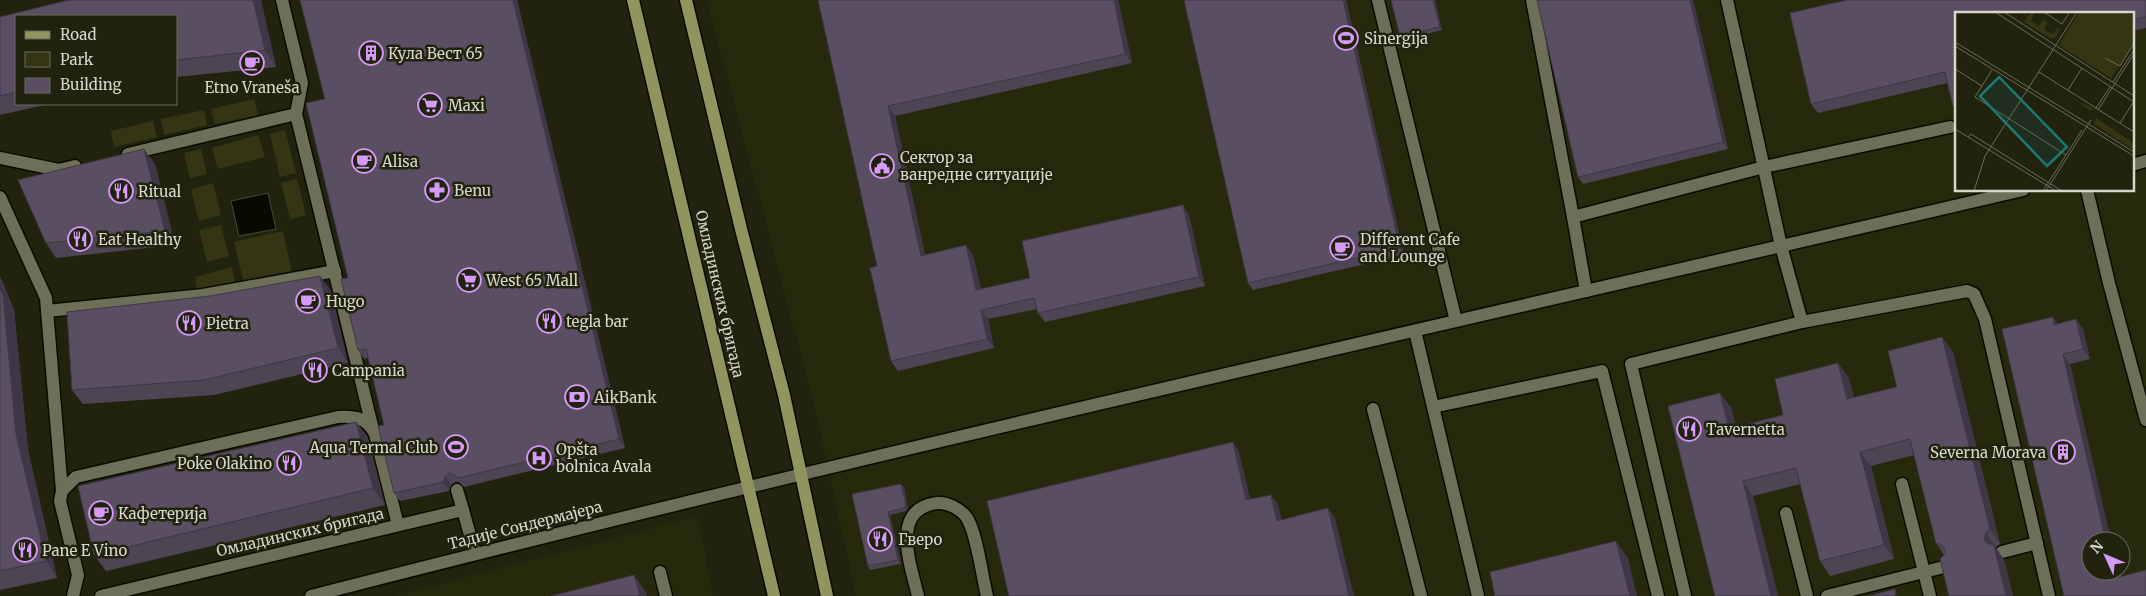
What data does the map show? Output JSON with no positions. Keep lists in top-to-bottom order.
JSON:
{
  "streets": {
    "main road": ["Омладинских бригада"],
    "street": ["Тадије Сондермајера"]
  },
  "crossings": [
    ["Омладинских бригада", "Тадије Сондермајера"]
  ],
  "places": {
    "sports": ["Sinergija", "Aqua Termal Club"],
    "building": ["Кула Вест 65", "Severna Morava"],
    "cafe": [
      "Etno Vraneša",
      "Alisa",
      "Different Cafe and Lounge",
      "Hugo",
      "Кафетерија"
    ],
    "supermarket": ["Maxi", "West 65 Mall"],
    "public building": ["Сектор за ванредне ситуације"],
    "pharmacy": ["Benu"],
    "restaurant": [
      "Ritual",
      "Eat Healthy",
      "tegla bar",
      "Pietra",
      "Campania",
      "Tavernetta",
      "Poke Olakino",
      "Гверо",
      "Pane E Vino"
    ],
    "bank": ["AikBank"],
    "hospital": ["Opšta bolnica Avala"]
  },
  "legend": ["Road", "Park", "Building"],
  "north": "top left"
}
